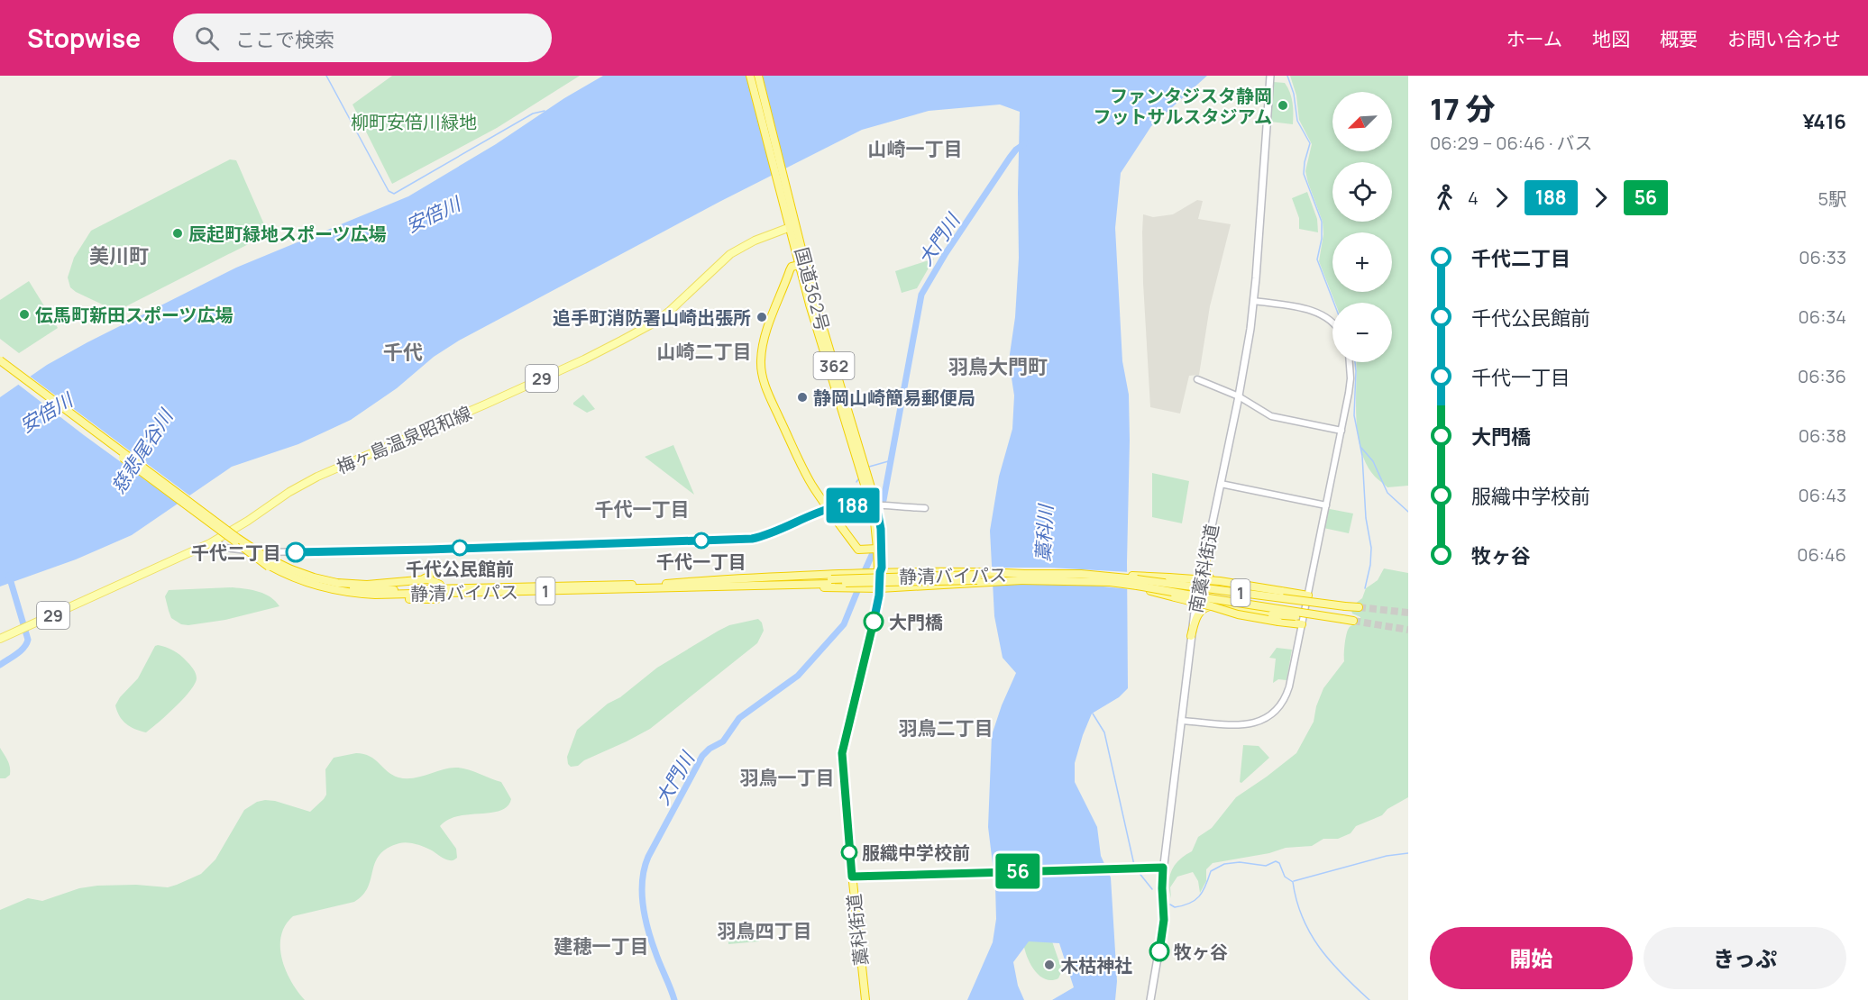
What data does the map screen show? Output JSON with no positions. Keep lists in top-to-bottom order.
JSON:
{
  "streets": {
    "highway": [
      "国道362号",
      "362",
      "静清バイパス",
      "1",
      "藁科街道"
    ],
    "main road": ["29", "梅ヶ島温泉昭和線", "南藁科街道"]
  },
  "crossings": [
    ["国道362号", "梅ヶ島温泉昭和線"],
    ["国道362号", "1"],
    ["国道362号", "藁科街道"],
    ["南藁科街道", "1"],
    ["静清バイパス", "1"],
    ["1", "藁科街道"]
  ],
  "districts": [
    "山崎一丁目",
    "美川町",
    "山崎二丁目",
    "千代",
    "羽鳥大門町",
    "千代一丁目",
    "羽鳥二丁目",
    "羽鳥一丁目",
    "羽鳥四丁目",
    "建穂一丁目"
  ],
  "water": [
    "安倍川",
    "大門川",
    "慈悲尾谷川",
    "藁科川"
  ],
  "parks": ["柳町安倍川緑地"],
  "places": [
    "ファンタジスタ静岡 フットサルスタジアム",
    "辰起町緑地スポーツ広場",
    "伝馬町新田スポーツ広場",
    "追手町消防署山崎出張所",
    "静岡山崎簡易郵便局",
    "千代一丁目",
    "千代公民館前",
    "千代二丁目",
    "大門橋",
    "服織中学校前",
    "牧ヶ谷",
    "木枯神社"
  ],
  "lines": ["bus line 188", "bus line 56"],
  "north": "bottom left",
  "page": {
    "header": "Stopwise",
    "search": "ここで検索",
    "nav": [
      "ホーム",
      "地図",
      "概要",
      "お問い合わせ"
    ],
    "on_map": ["188", "56"],
    "heading": ["17 分", "06:29 – 06:46 · バス", "¥416"],
    "map_buttons": ["+", "−"],
    "legs": [
      "4",
      "188",
      "56",
      "5駅"
    ],
    "list": [
      {
        "name": "千代二丁目",
        "value": "06:33"
      },
      {
        "name": "千代公民館前",
        "value": "06:34"
      },
      {
        "name": "千代一丁目",
        "value": "06:36"
      },
      {
        "name": "大門橋",
        "value": "06:38"
      },
      {
        "name": "服織中学校前",
        "value": "06:43"
      },
      {
        "name": "牧ヶ谷",
        "value": "06:46"
      }
    ],
    "buttons": ["開始", "きっぷ"]
  }
}
